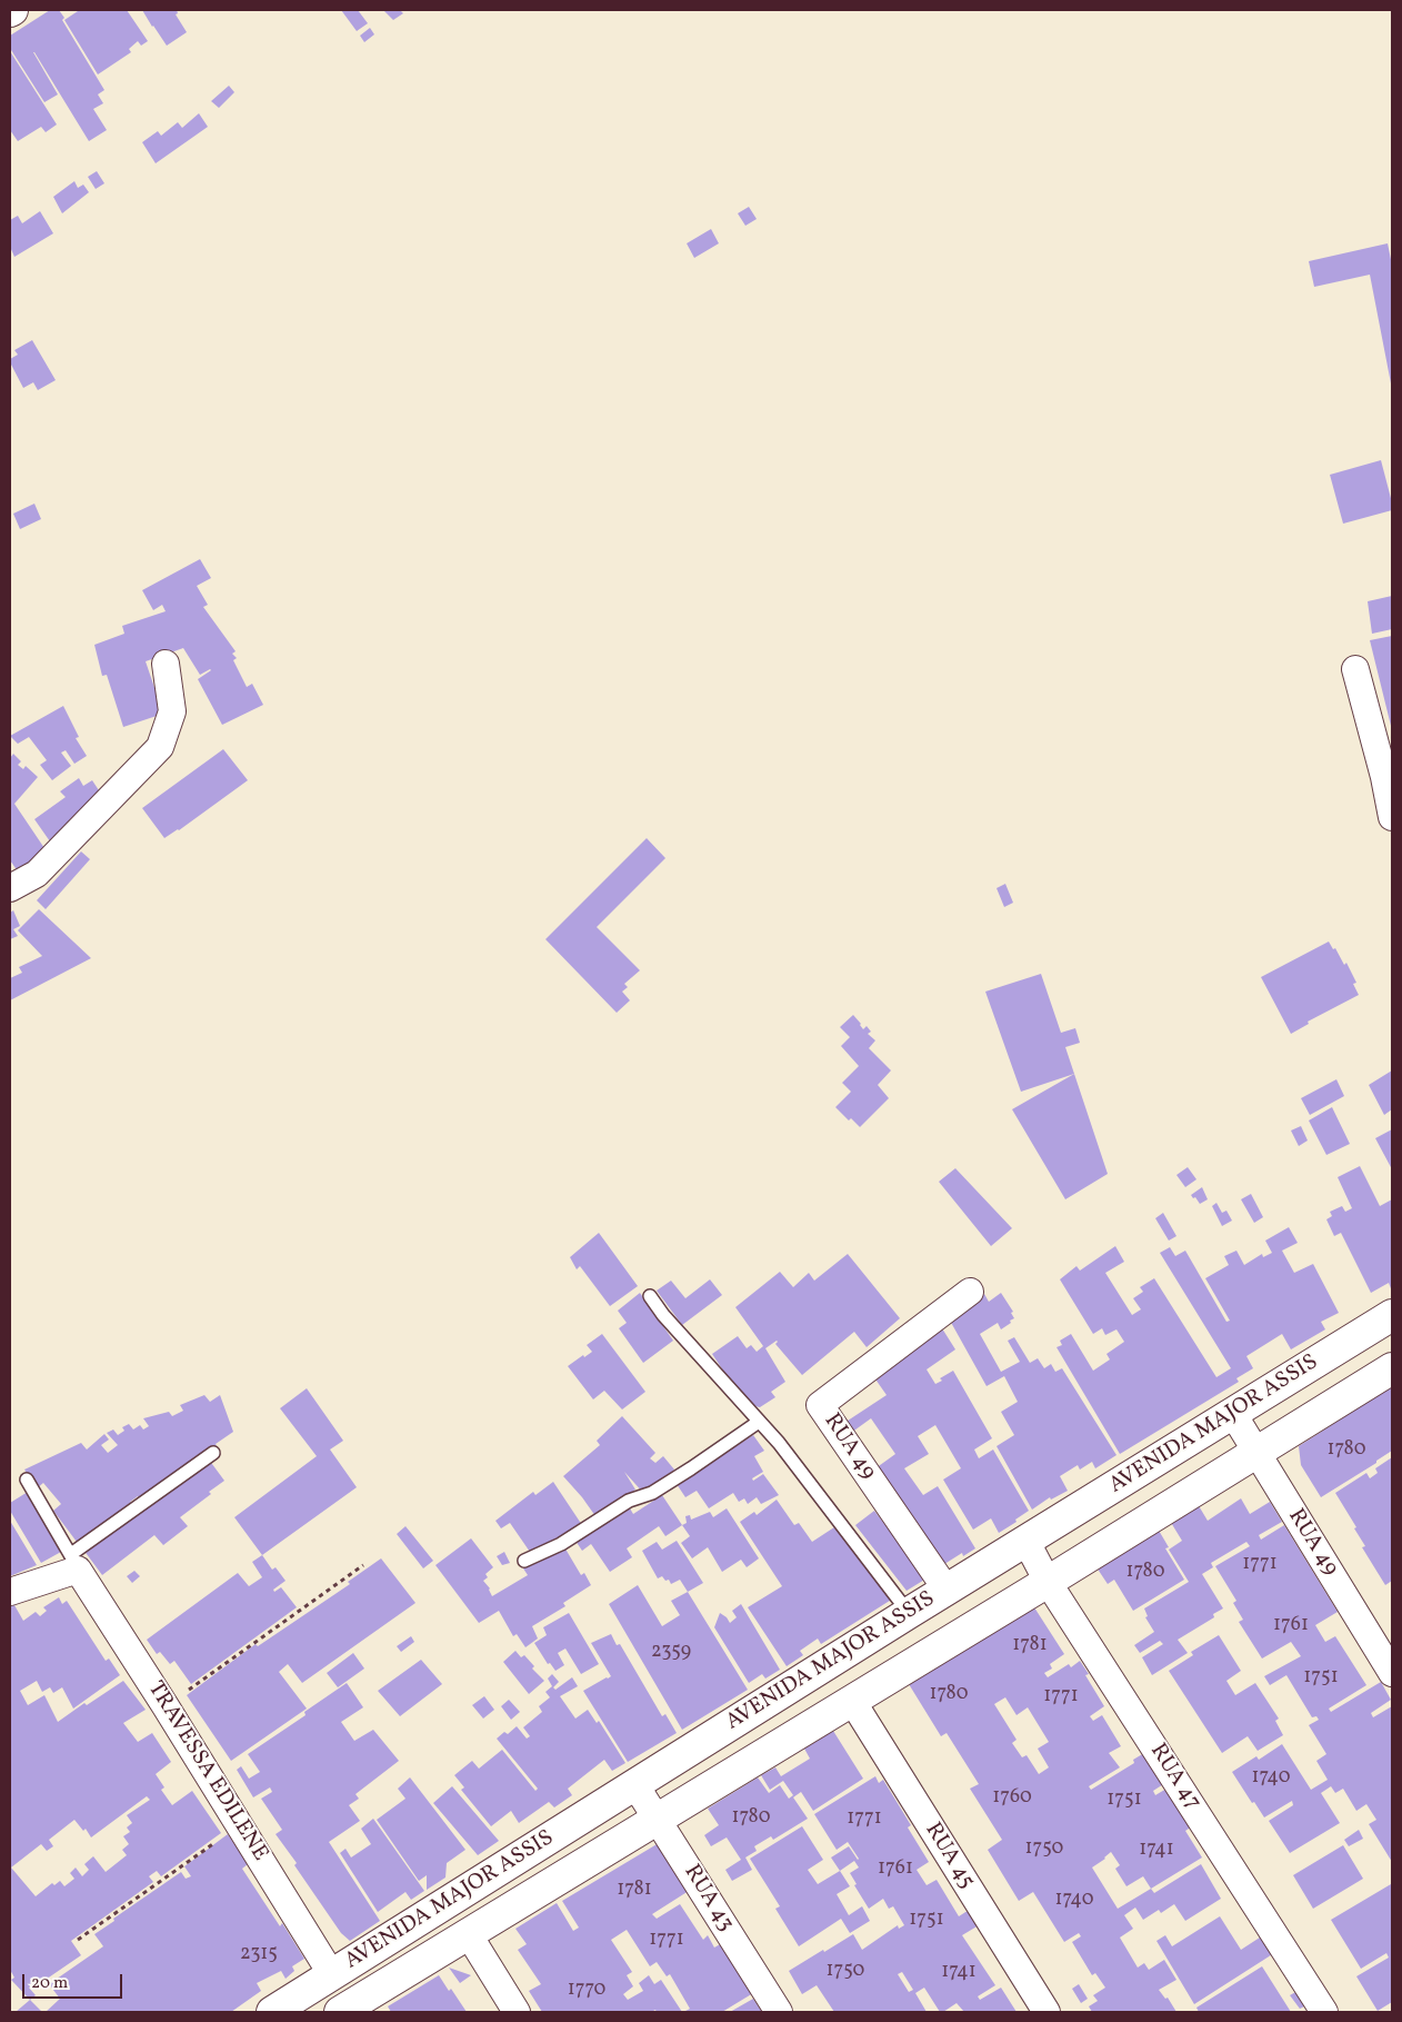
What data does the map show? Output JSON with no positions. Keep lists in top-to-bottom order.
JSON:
{
  "streets": {
    "street": [
      "AVENIDA MAJOR ASSIS",
      "RUA 49",
      "TRAVESSA EDILENE",
      "RUA 47",
      "RUA 45",
      "RUA 43"
    ]
  },
  "crossings": [
    ["AVENIDA MAJOR ASSIS", "RUA 49"],
    ["AVENIDA MAJOR ASSIS", "TRAVESSA EDILENE"],
    ["AVENIDA MAJOR ASSIS", "RUA 47"],
    ["AVENIDA MAJOR ASSIS", "RUA 45"],
    ["AVENIDA MAJOR ASSIS", "RUA 43"]
  ],
  "house_numbers": [
    "1780",
    "1771",
    "1780",
    "1761",
    "1781",
    "2359",
    "1751",
    "1780",
    "1771",
    "1740",
    "1760",
    "1751",
    "1780",
    "1771",
    "1750",
    "1741",
    "1761",
    "1781",
    "1740",
    "1751",
    "1771",
    "2315",
    "1750",
    "1741",
    "1770"
  ],
  "scale_bar": "20 m"
}
